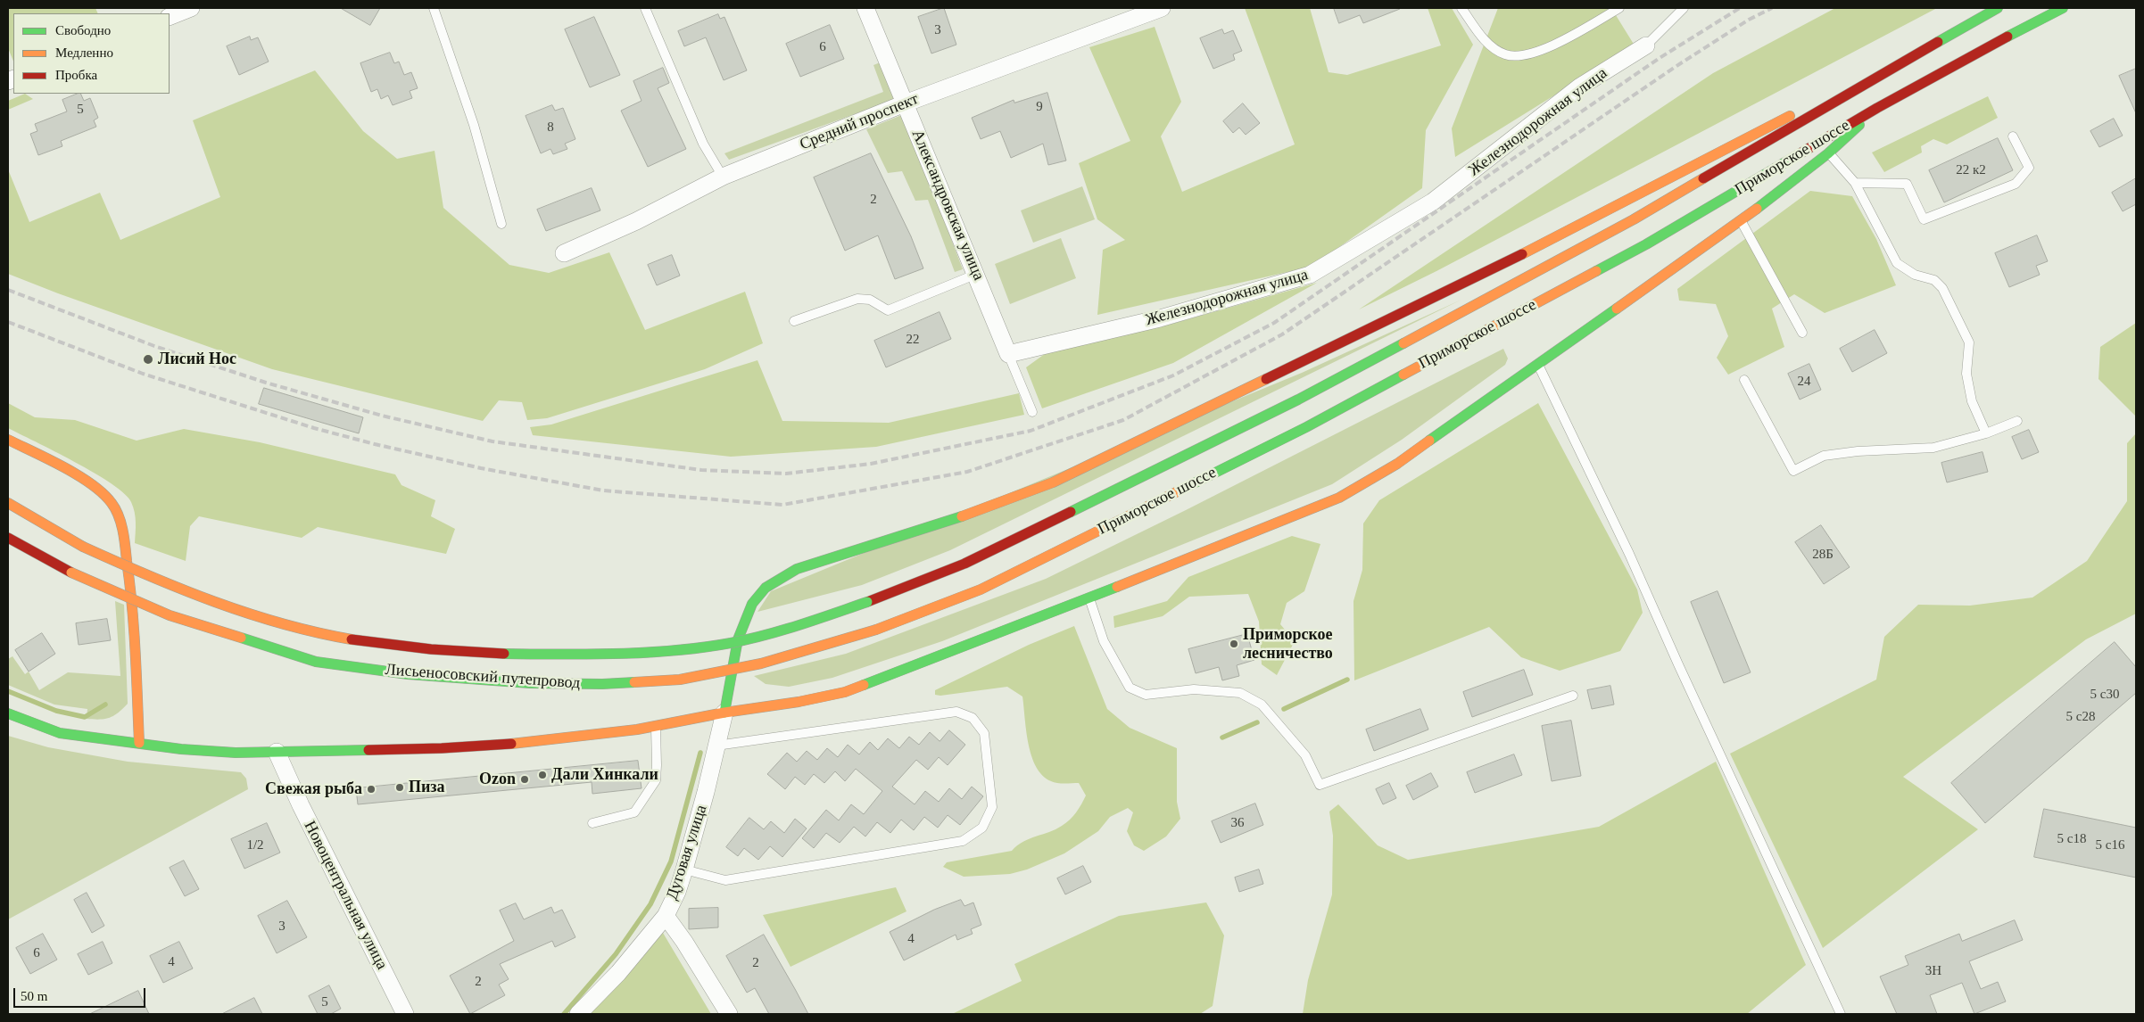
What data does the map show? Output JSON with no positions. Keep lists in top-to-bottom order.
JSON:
{
  "streets": {
    "main road": ["Приморское шоссе", "Лисьеносовский путепровод"],
    "street": [
      "Средний проспект",
      "Железнодорожная улица",
      "Александровская улица",
      "Дуговая улица",
      "Новоцентральная улица"
    ]
  },
  "crossings": [
    ["Средний проспект", "Александровская улица"],
    ["Железнодорожная улица", "Александровская улица"],
    ["Приморское шоссе", "Лисьеносовский путепровод"]
  ],
  "places": [
    "Лисий Нос",
    "Приморское лесничество",
    "Дали Хинкали",
    "Ozon",
    "Пиза",
    "Свежая рыба"
  ],
  "house_numbers": [
    "3",
    "6",
    "9",
    "5",
    "8",
    "22 к2",
    "2",
    "22",
    "24",
    "28Б",
    "5 с30",
    "5 с28",
    "36",
    "5 с18",
    "1/2",
    "5 с16",
    "3",
    "4",
    "6",
    "4",
    "2",
    "3Н",
    "2",
    "5"
  ],
  "legend": ["Свободно", "Медленно", "Пробка"],
  "scale_bar": "50 m"
}
